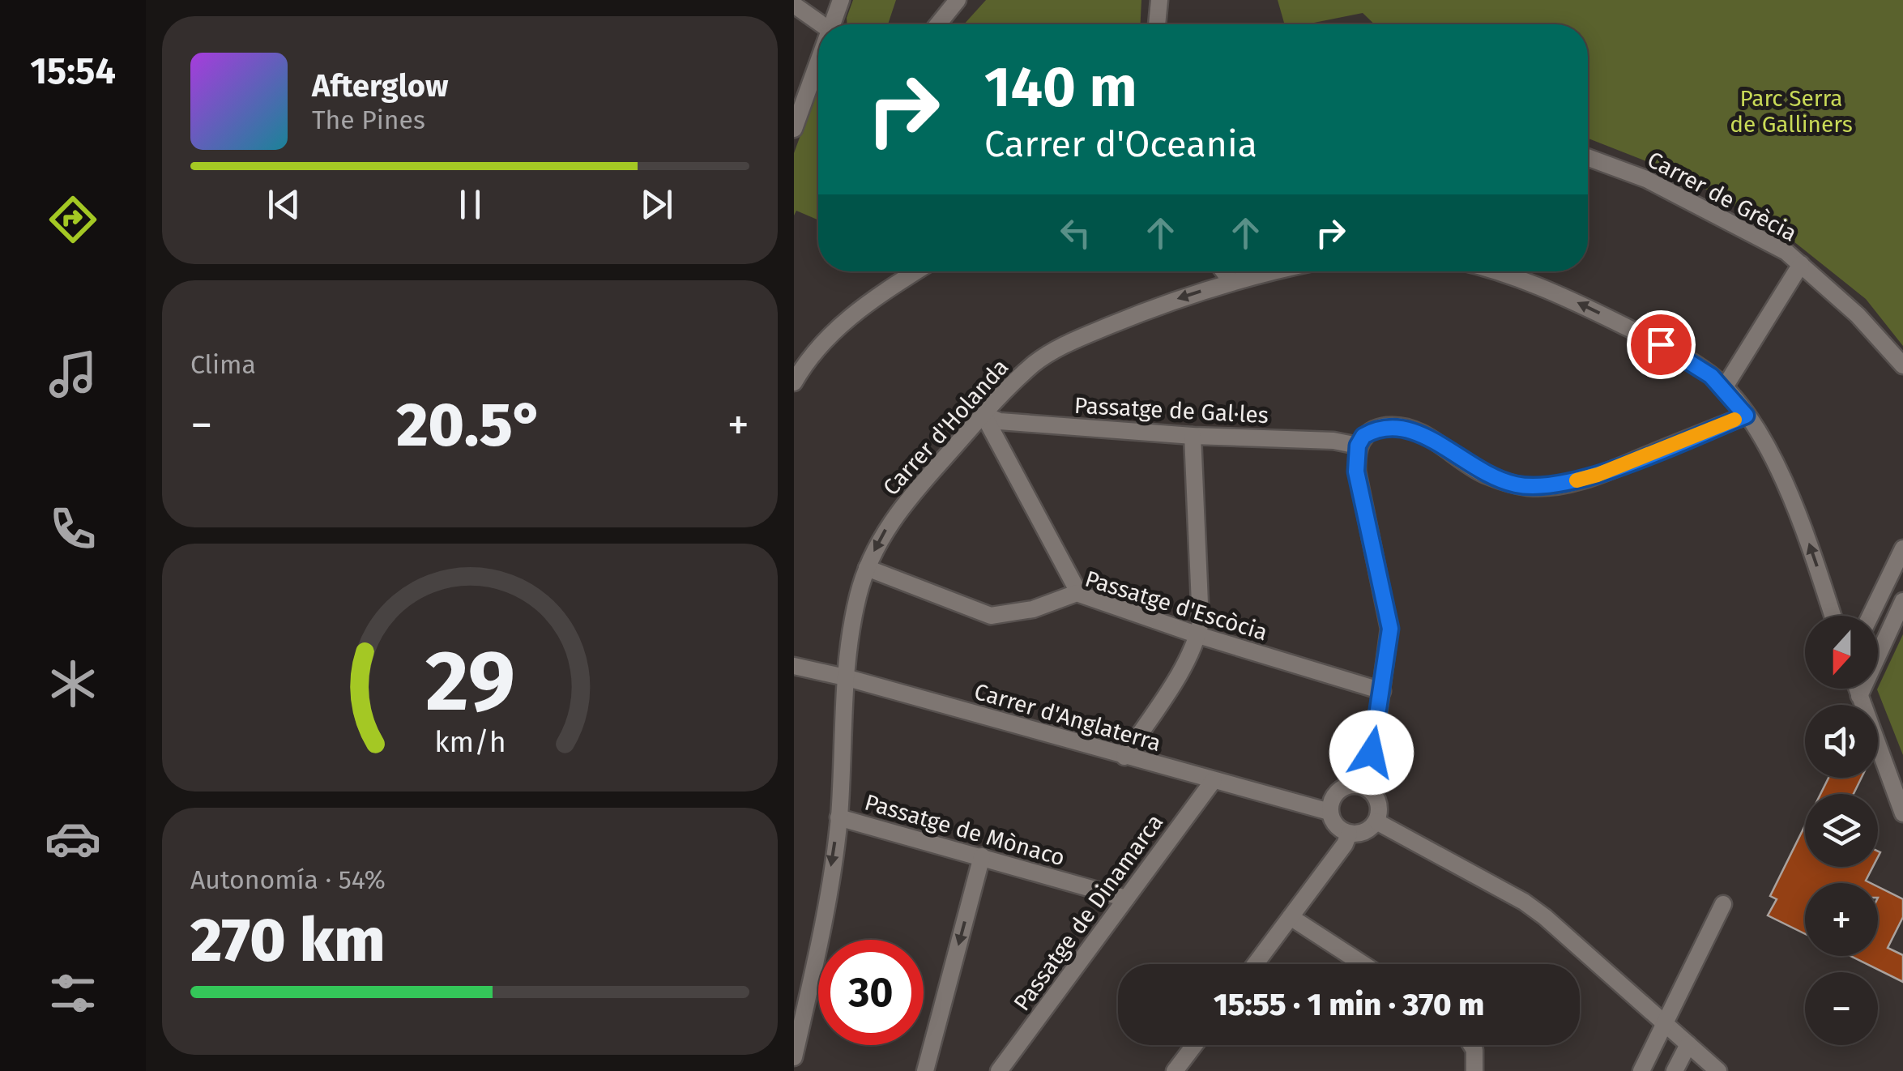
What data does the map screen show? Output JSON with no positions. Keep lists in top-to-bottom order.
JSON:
{
  "streets": {
    "street": [
      "Carrer de Grècia",
      "Passatge de Gal·les",
      "Carrer d'Holanda",
      "Passatge d'Escòcia",
      "Carrer d'Anglaterra",
      "Passatge de Mònaco",
      "Passatge de Dinamarca"
    ]
  },
  "crossings": [
    ["Passatge de Gal·les", "Carrer d'Holanda"],
    ["Carrer d'Holanda", "Passatge d'Escòcia"],
    ["Carrer d'Holanda", "Carrer d'Anglaterra"],
    ["Carrer d'Holanda", "Passatge de Mònaco"],
    ["Carrer d'Anglaterra", "Passatge de Dinamarca"],
    ["Passatge de Mònaco", "Passatge de Dinamarca"]
  ],
  "one_way": ["Carrer d'Holanda"],
  "parks": ["Parc Serra de Galliners"],
  "north": "bottom",
  "page": {
    "tabs": "15:54",
    "turn": ["140 m", "Carrer d'Oceania"],
    "song": ["Afterglow", "The Pines"],
    "tile": [
      "Clima",
      ["Autonomía · 54%", "270 km"]
    ],
    "heat": ["−", "20.5°", "+"],
    "map_buttons": ["+", "−"],
    "limit": "30",
    "trip": "15:55 · 1 min · 370 m",
    "gauge": ["29", "km/h"]
  }
}
